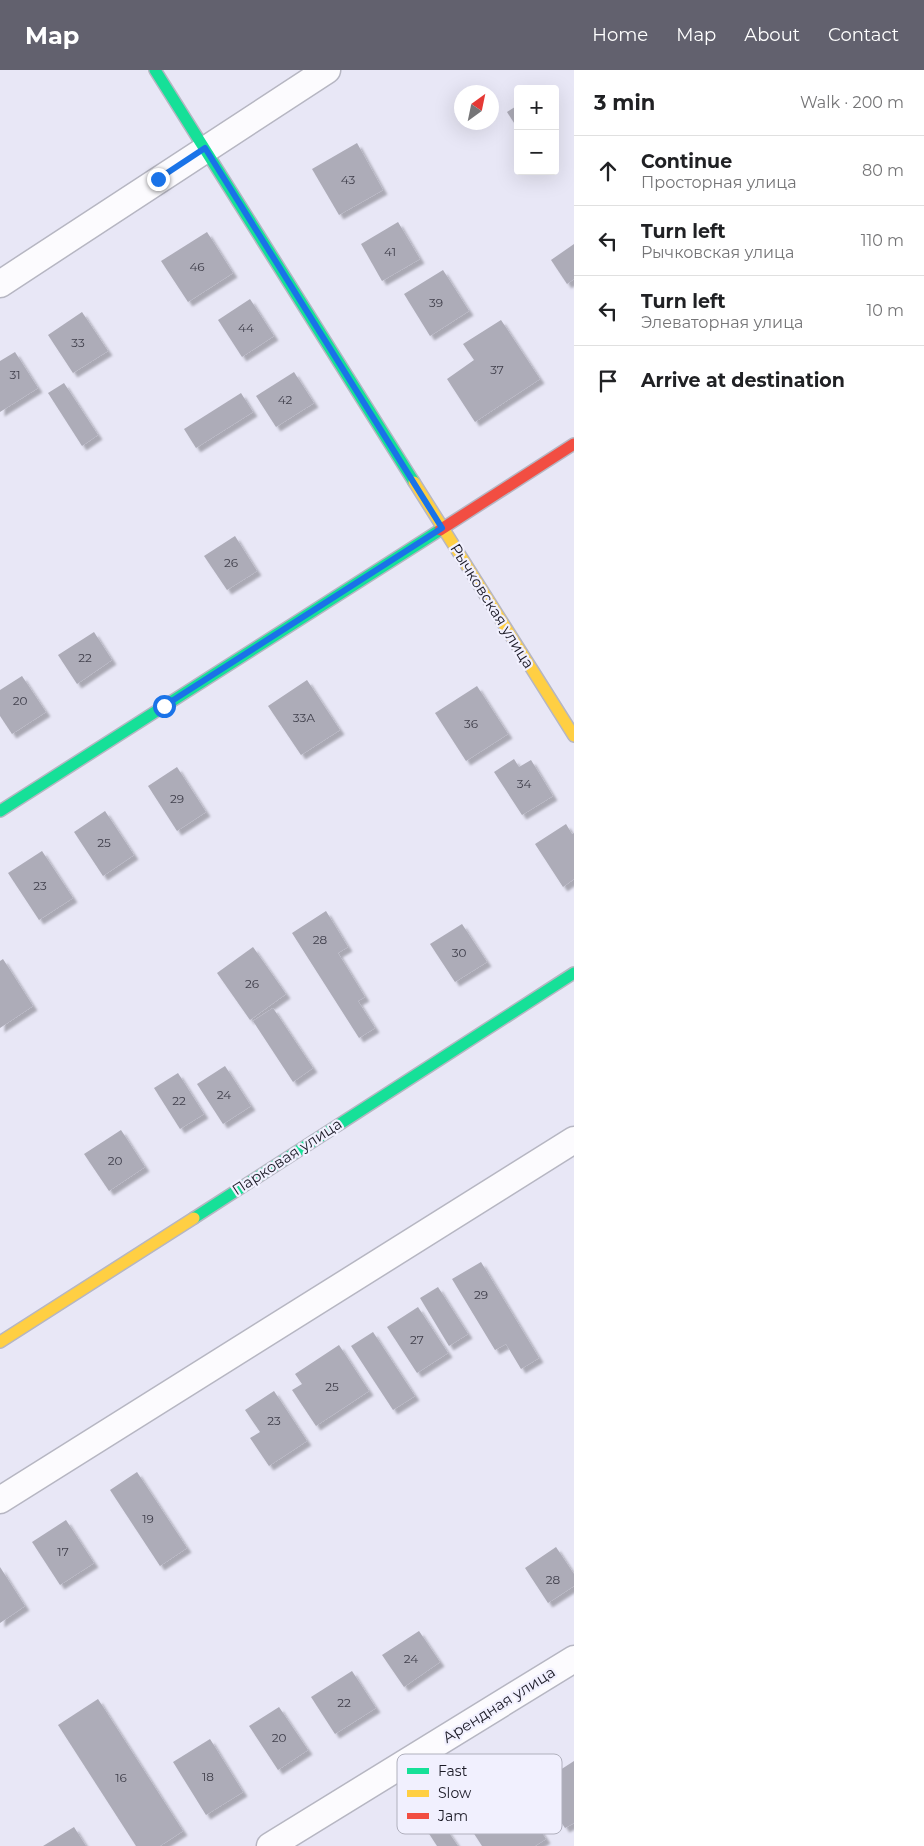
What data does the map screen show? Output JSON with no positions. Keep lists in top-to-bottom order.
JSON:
{
  "streets": {
    "street": ["Рычковская улица", "Парковая улица", "Арендная улица"]
  },
  "house_numbers": [
    "43",
    "41",
    "46",
    "39",
    "44",
    "33",
    "37",
    "31",
    "42",
    "26",
    "22",
    "20",
    "33А",
    "36",
    "34",
    "29",
    "25",
    "23",
    "28",
    "30",
    "26",
    "24",
    "22",
    "20",
    "29",
    "27",
    "25",
    "23",
    "19",
    "17",
    "28",
    "24",
    "22",
    "20",
    "18",
    "16"
  ],
  "legend": ["Fast", "Slow", "Jam"],
  "north": "top right",
  "page": {
    "header": "Map",
    "nav": [
      "Home",
      "Map",
      "About",
      "Contact"
    ],
    "heading": ["3 min", "Walk · 200 m"],
    "map_buttons": ["+", "−"],
    "list": [
      ["Continue", "Просторная улица", "80 m"],
      ["Turn left", "Рычковская улица", "110 m"],
      ["Turn left", "Элеваторная улица", "10 m"],
      "Arrive at destination"
    ]
  }
}
